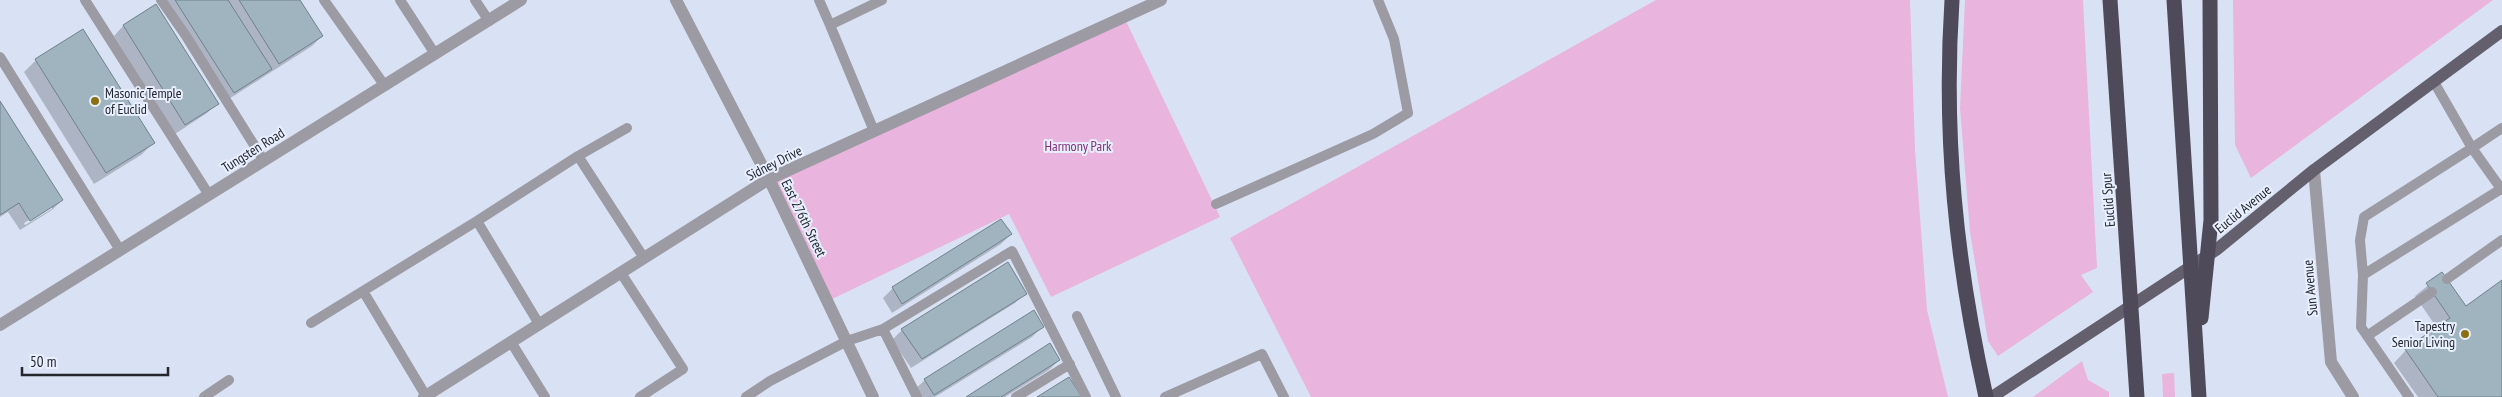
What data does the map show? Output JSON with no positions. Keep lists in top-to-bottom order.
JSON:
{
  "streets": {
    "highway": ["Euclid Spur"],
    "main road": ["Euclid Avenue"],
    "street": [
      "Tungsten Road",
      "Sidney Drive",
      "East 276th Street",
      "Sun Avenue"
    ]
  },
  "crossings": [
    ["Sidney Drive", "East 276th Street"],
    ["Euclid Avenue", "Sun Avenue"]
  ],
  "parks": ["Harmony Park"],
  "places": ["Masonic Temple of Euclid", "Tapestry Senior Living"],
  "scale_bar": "50 m"
}
